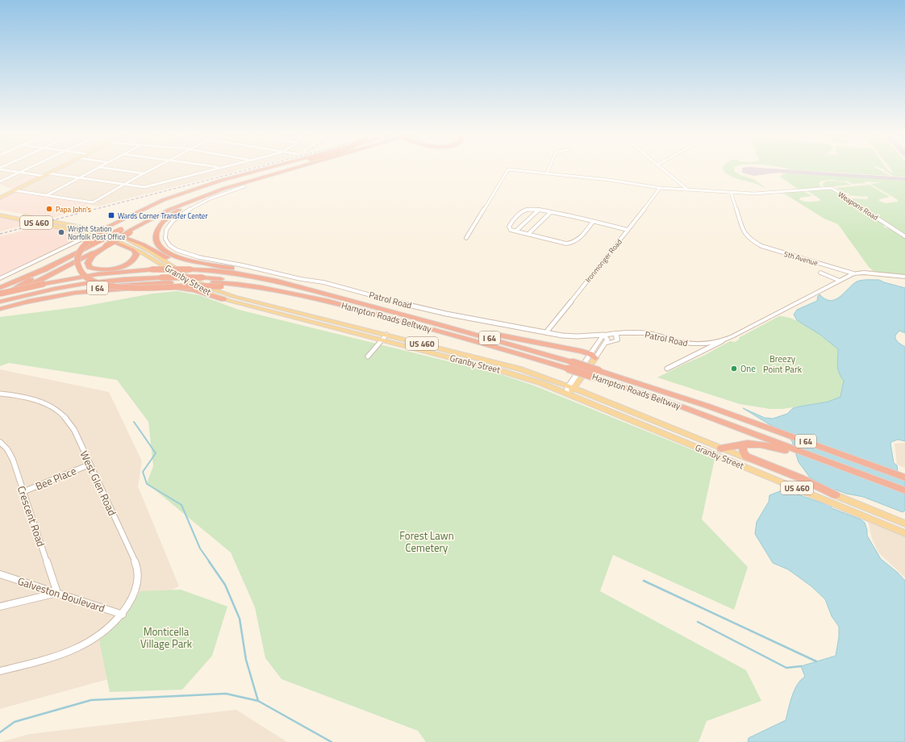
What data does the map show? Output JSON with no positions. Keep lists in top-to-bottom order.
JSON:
{
  "streets": {
    "highway": ["I 64", "Hampton Roads Beltway"],
    "main road": ["US 460", "Granby Street"],
    "street": [
      "Weapons Road",
      "5th Avenue",
      "Ironmonger Road",
      "Patrol Road",
      "Bee Place",
      "West Glen Road",
      "Crescent Road",
      "Galveston Boulevard"
    ]
  },
  "crossings": [
    ["Weapons Road", "5th Avenue"],
    ["Weapons Road", "Ironmonger Road"],
    ["5th Avenue", "Patrol Road"],
    ["Ironmonger Road", "Patrol Road"],
    ["I 64", "Hampton Roads Beltway"],
    ["Bee Place", "West Glen Road"],
    ["Bee Place", "Crescent Road"],
    ["West Glen Road", "Galveston Boulevard"],
    ["Crescent Road", "Galveston Boulevard"]
  ],
  "parks": ["Breezy Point Park", "Forest Lawn Cemetery", "Monticella Village Park"],
  "places": {
    "other": ["Papa John's", "Wright Station Norfolk Post Office", "One"],
    "transit": ["Wards Corner Transfer Center"]
  }
}
